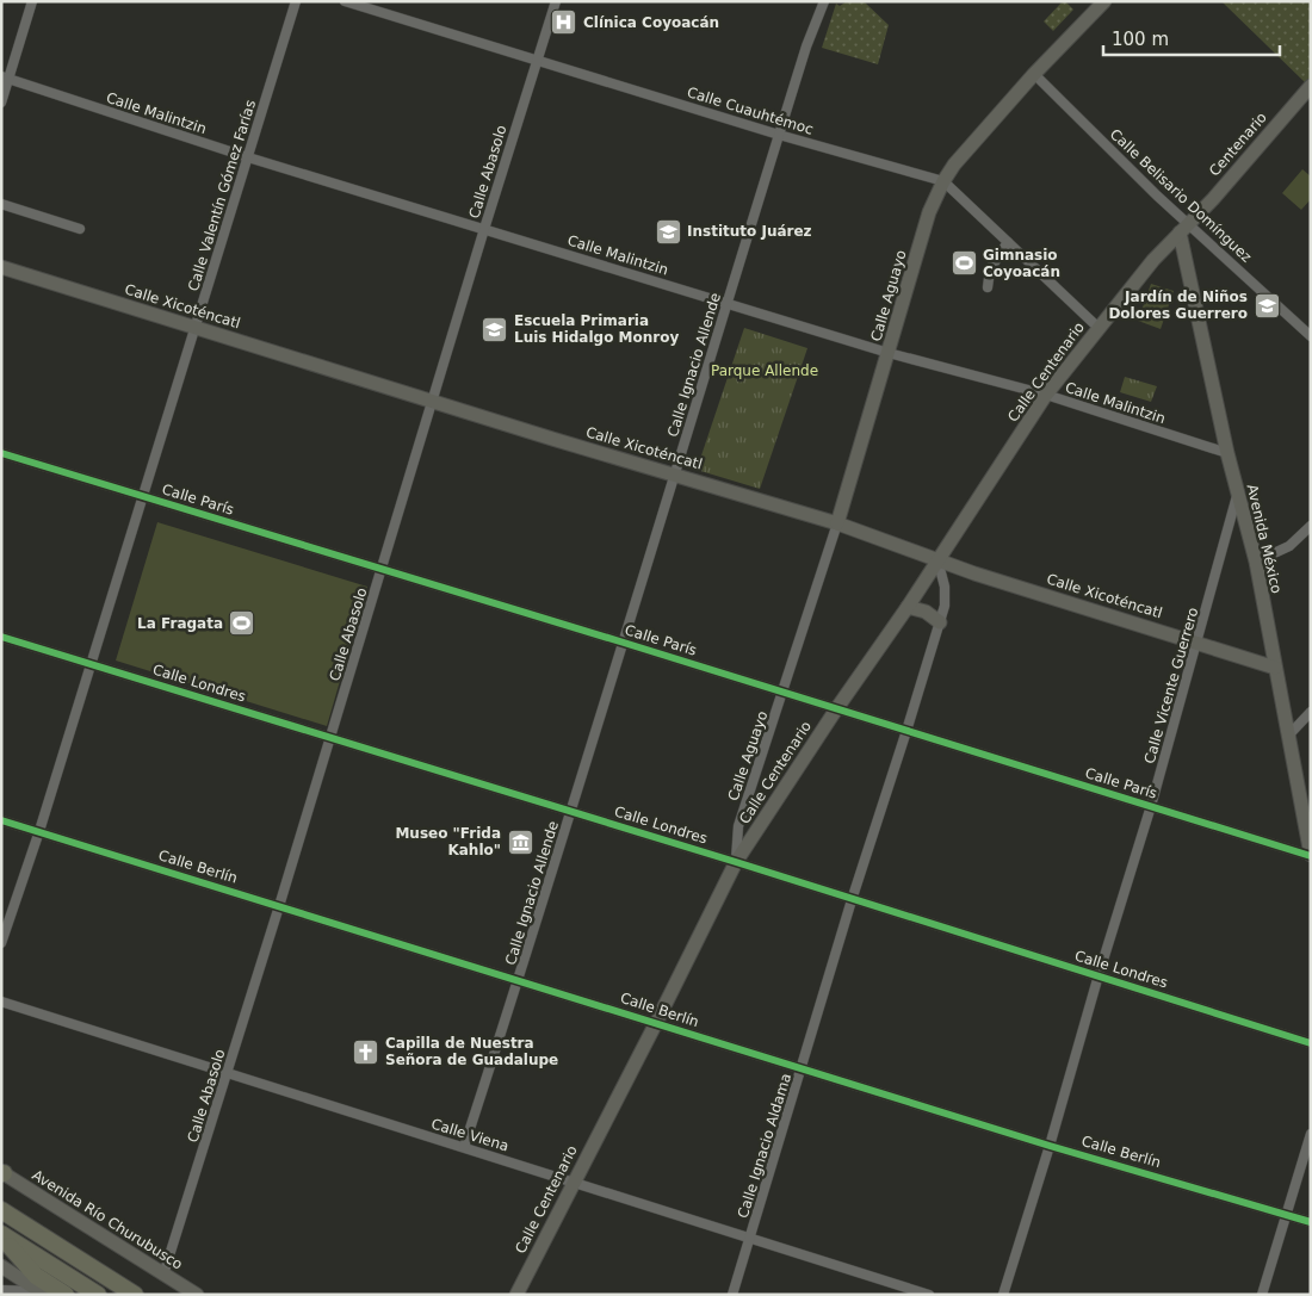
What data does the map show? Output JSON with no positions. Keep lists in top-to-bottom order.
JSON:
{
  "streets": {
    "street": [
      "Calle Cuauhtémoc",
      "Calle Malintzin",
      "Centenario",
      "Calle Abasolo",
      "Calle Valentín Gómez Farías",
      "Calle Belisario Domínguez",
      "Calle Aguayo",
      "Calle Xicoténcatl",
      "Calle Ignacio Allende",
      "Calle Centenario",
      "Calle París",
      "Avenida México",
      "Calle Londres",
      "Calle Vicente Guerrero",
      "Calle Berlín",
      "Calle Viena",
      "Calle Ignacio Aldama",
      "Avenida Río Churubusco"
    ]
  },
  "crossings": [
    ["Calle Cuauhtémoc", "Calle Abasolo"],
    ["Calle Cuauhtémoc", "Calle Aguayo"],
    ["Calle Cuauhtémoc", "Calle Ignacio Allende"],
    ["Calle Cuauhtémoc", "Calle Centenario"],
    ["Calle Malintzin", "Calle Abasolo"],
    ["Calle Malintzin", "Calle Valentín Gómez Farías"],
    ["Calle Malintzin", "Calle Aguayo"],
    ["Calle Malintzin", "Calle Ignacio Allende"],
    ["Calle Malintzin", "Calle Centenario"],
    ["Calle Malintzin", "Avenida México"],
    ["Centenario", "Calle Belisario Domínguez"],
    ["Centenario", "Calle Centenario"],
    ["Centenario", "Avenida México"],
    ["Calle Abasolo", "Calle Xicoténcatl"],
    ["Calle Abasolo", "Calle París"],
    ["Calle Abasolo", "Calle Londres"],
    ["Calle Abasolo", "Calle Berlín"],
    ["Calle Abasolo", "Calle Viena"],
    ["Calle Abasolo", "Avenida Río Churubusco"],
    ["Calle Valentín Gómez Farías", "Calle Xicoténcatl"],
    ["Calle Valentín Gómez Farías", "Calle París"],
    ["Calle Valentín Gómez Farías", "Calle Londres"],
    ["Calle Valentín Gómez Farías", "Calle Berlín"],
    ["Calle Belisario Domínguez", "Calle Aguayo"],
    ["Calle Belisario Domínguez", "Calle Centenario"],
    ["Calle Belisario Domínguez", "Avenida México"],
    ["Calle Aguayo", "Calle Xicoténcatl"],
    ["Calle Aguayo", "Calle Centenario"],
    ["Calle Aguayo", "Calle París"],
    ["Calle Aguayo", "Calle Londres"],
    ["Calle Xicoténcatl", "Calle Ignacio Allende"],
    ["Calle Xicoténcatl", "Calle Centenario"],
    ["Calle Xicoténcatl", "Avenida México"],
    ["Calle Xicoténcatl", "Calle Vicente Guerrero"],
    ["Calle Xicoténcatl", "Calle Ignacio Aldama"],
    ["Calle Ignacio Allende", "Calle París"],
    ["Calle Ignacio Allende", "Calle Londres"],
    ["Calle Ignacio Allende", "Calle Berlín"],
    ["Calle Ignacio Allende", "Calle Viena"],
    ["Calle Centenario", "Calle París"],
    ["Calle Centenario", "Avenida México"],
    ["Calle Centenario", "Calle Londres"],
    ["Calle Centenario", "Calle Berlín"],
    ["Calle Centenario", "Calle Viena"],
    ["Calle Centenario", "Calle Ignacio Aldama"],
    ["Calle París", "Avenida México"],
    ["Calle París", "Calle Vicente Guerrero"],
    ["Calle París", "Calle Ignacio Aldama"],
    ["Avenida México", "Calle Vicente Guerrero"],
    ["Calle Londres", "Calle Vicente Guerrero"],
    ["Calle Londres", "Calle Ignacio Aldama"],
    ["Calle Vicente Guerrero", "Calle Berlín"],
    ["Calle Berlín", "Calle Ignacio Aldama"],
    ["Calle Viena", "Calle Ignacio Aldama"]
  ],
  "parks": ["Parque Allende"],
  "places": {
    "hospital": ["Clínica Coyoacán"],
    "school or university": ["Instituto Juárez", "Jardín de Niños Dolores Guerrero", "Escuela Primaria Luis Hidalgo Monroy"],
    "sports": ["Gimnasio Coyoacán", "La Fragata"],
    "museum": ["Museo \"Frida Kahlo\""],
    "church": ["Capilla de Nuestra Señora de Guadalupe"]
  },
  "scale_bar": "100 m"
}
